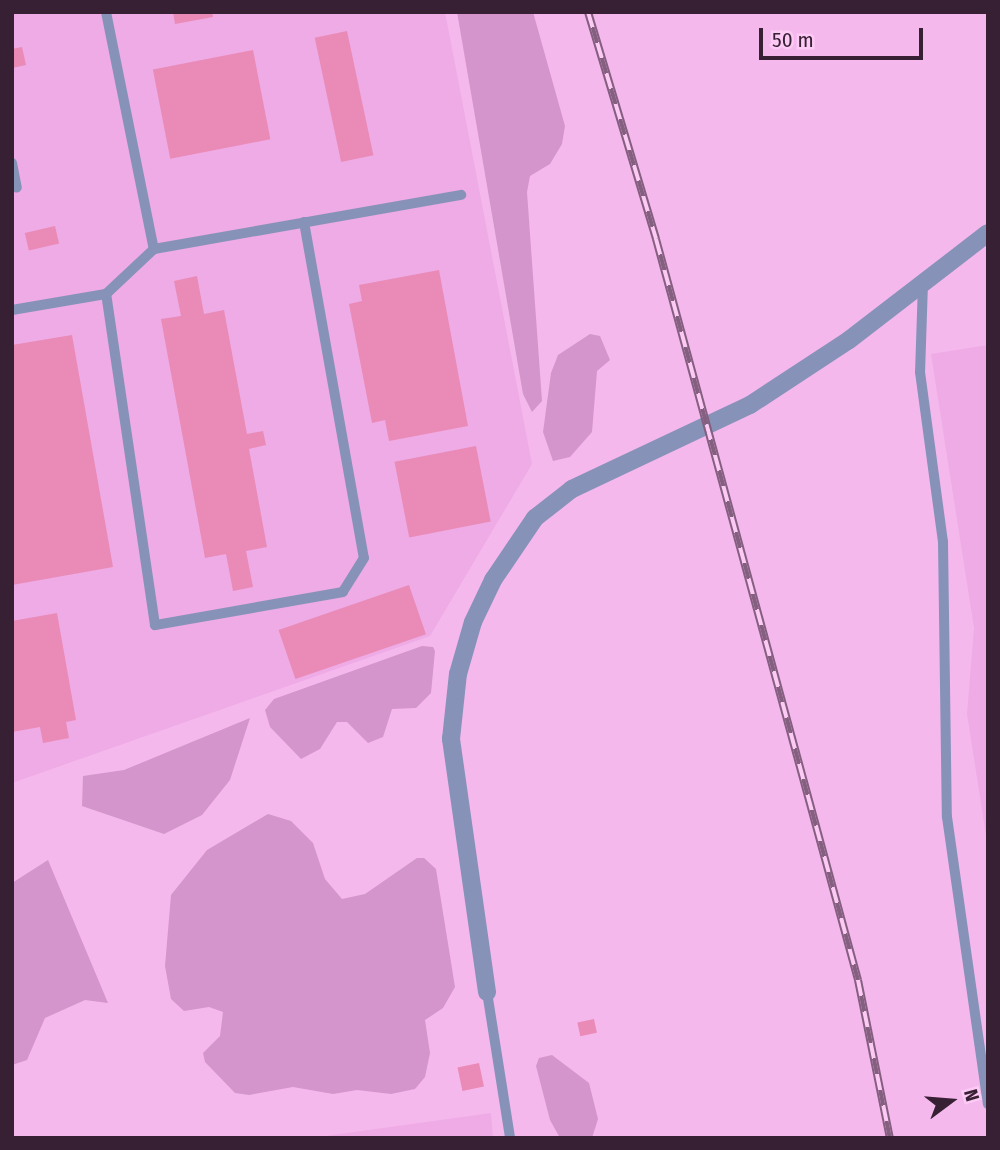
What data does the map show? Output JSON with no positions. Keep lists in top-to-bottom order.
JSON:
{
  "scale_bar": "50 m",
  "north": "right"
}
